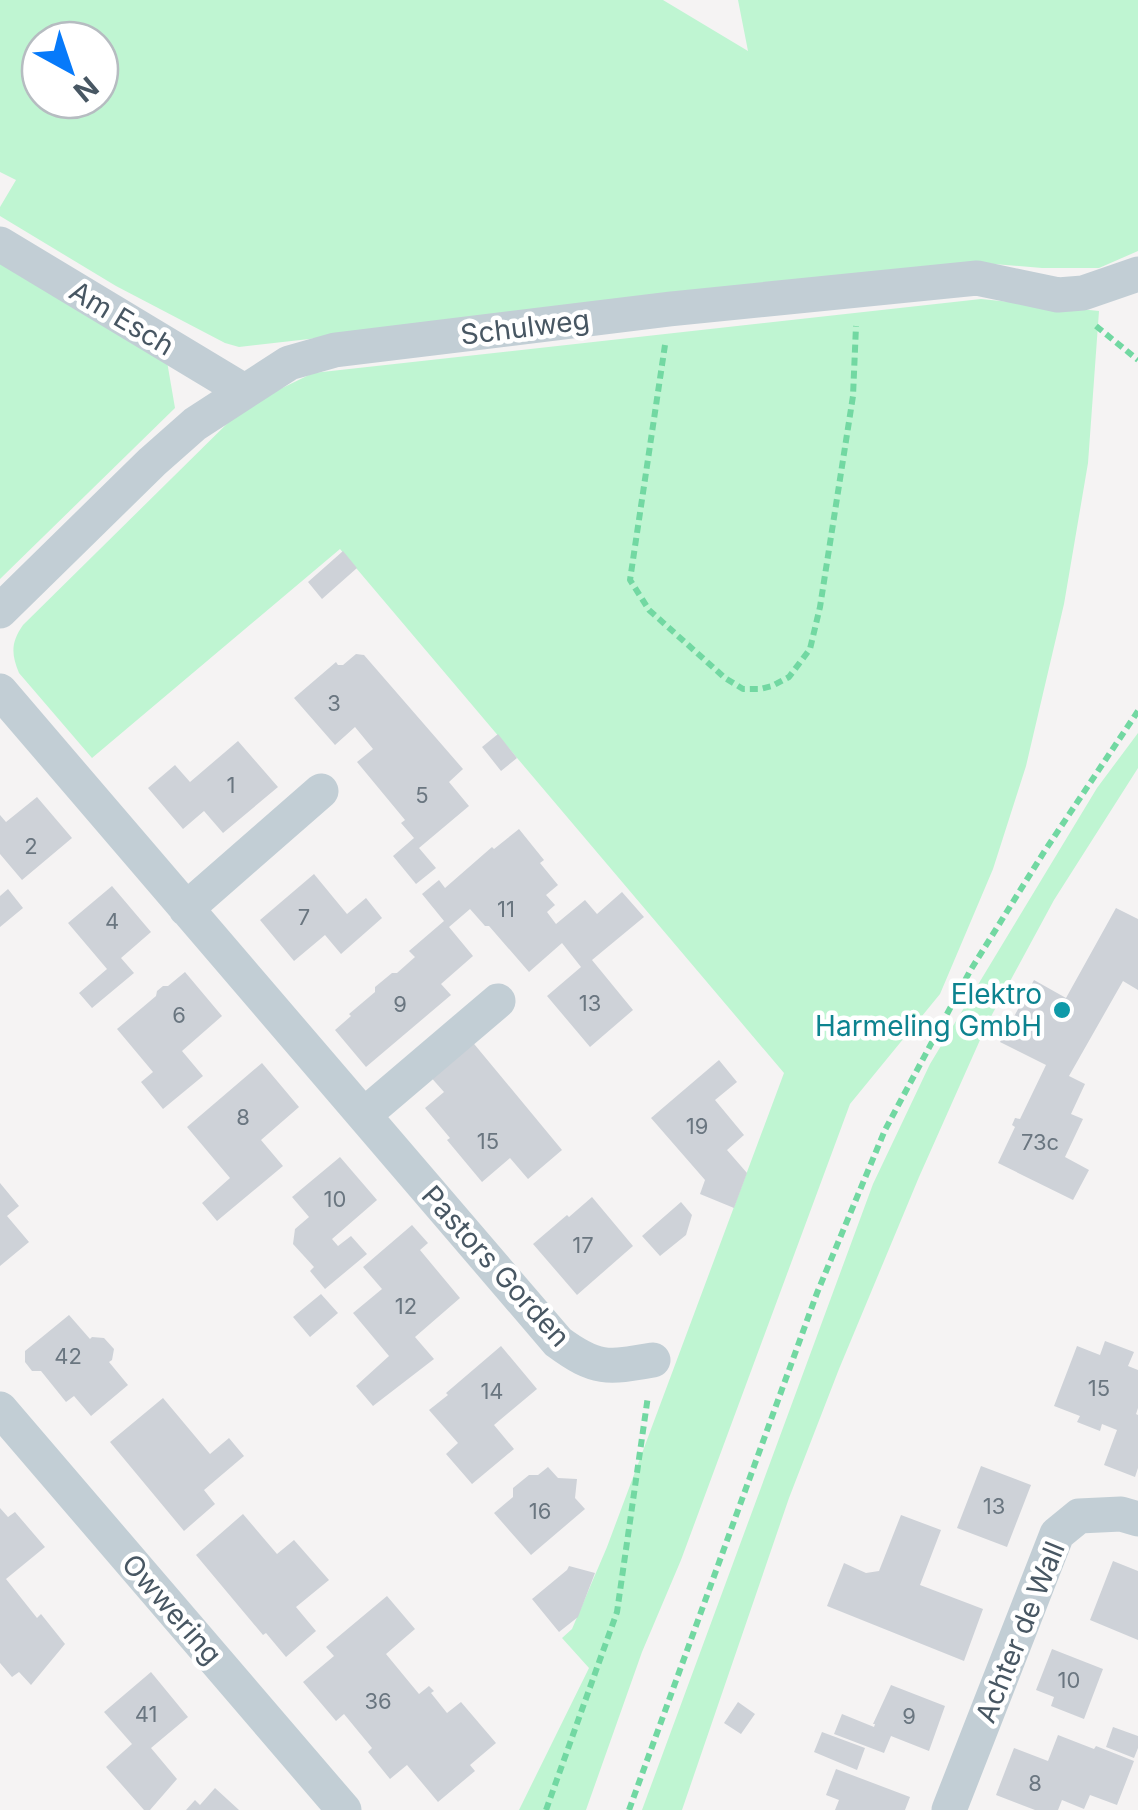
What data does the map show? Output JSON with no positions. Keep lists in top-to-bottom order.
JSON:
{
  "streets": {
    "street": [
      "Am Esch",
      "Schulweg",
      "Pastors Gorden",
      "Owwering",
      "Achter de Wall"
    ]
  },
  "crossings": [
    ["Am Esch", "Schulweg"]
  ],
  "places": ["Elektro Harmeling GmbH"],
  "house_numbers": [
    "3",
    "1",
    "5",
    "2",
    "11",
    "7",
    "4",
    "13",
    "9",
    "6",
    "8",
    "19",
    "15",
    "73c",
    "10",
    "17",
    "12",
    "42",
    "15",
    "14",
    "13",
    "16",
    "10",
    "36",
    "41",
    "9",
    "8"
  ],
  "north": "bottom right"
}
